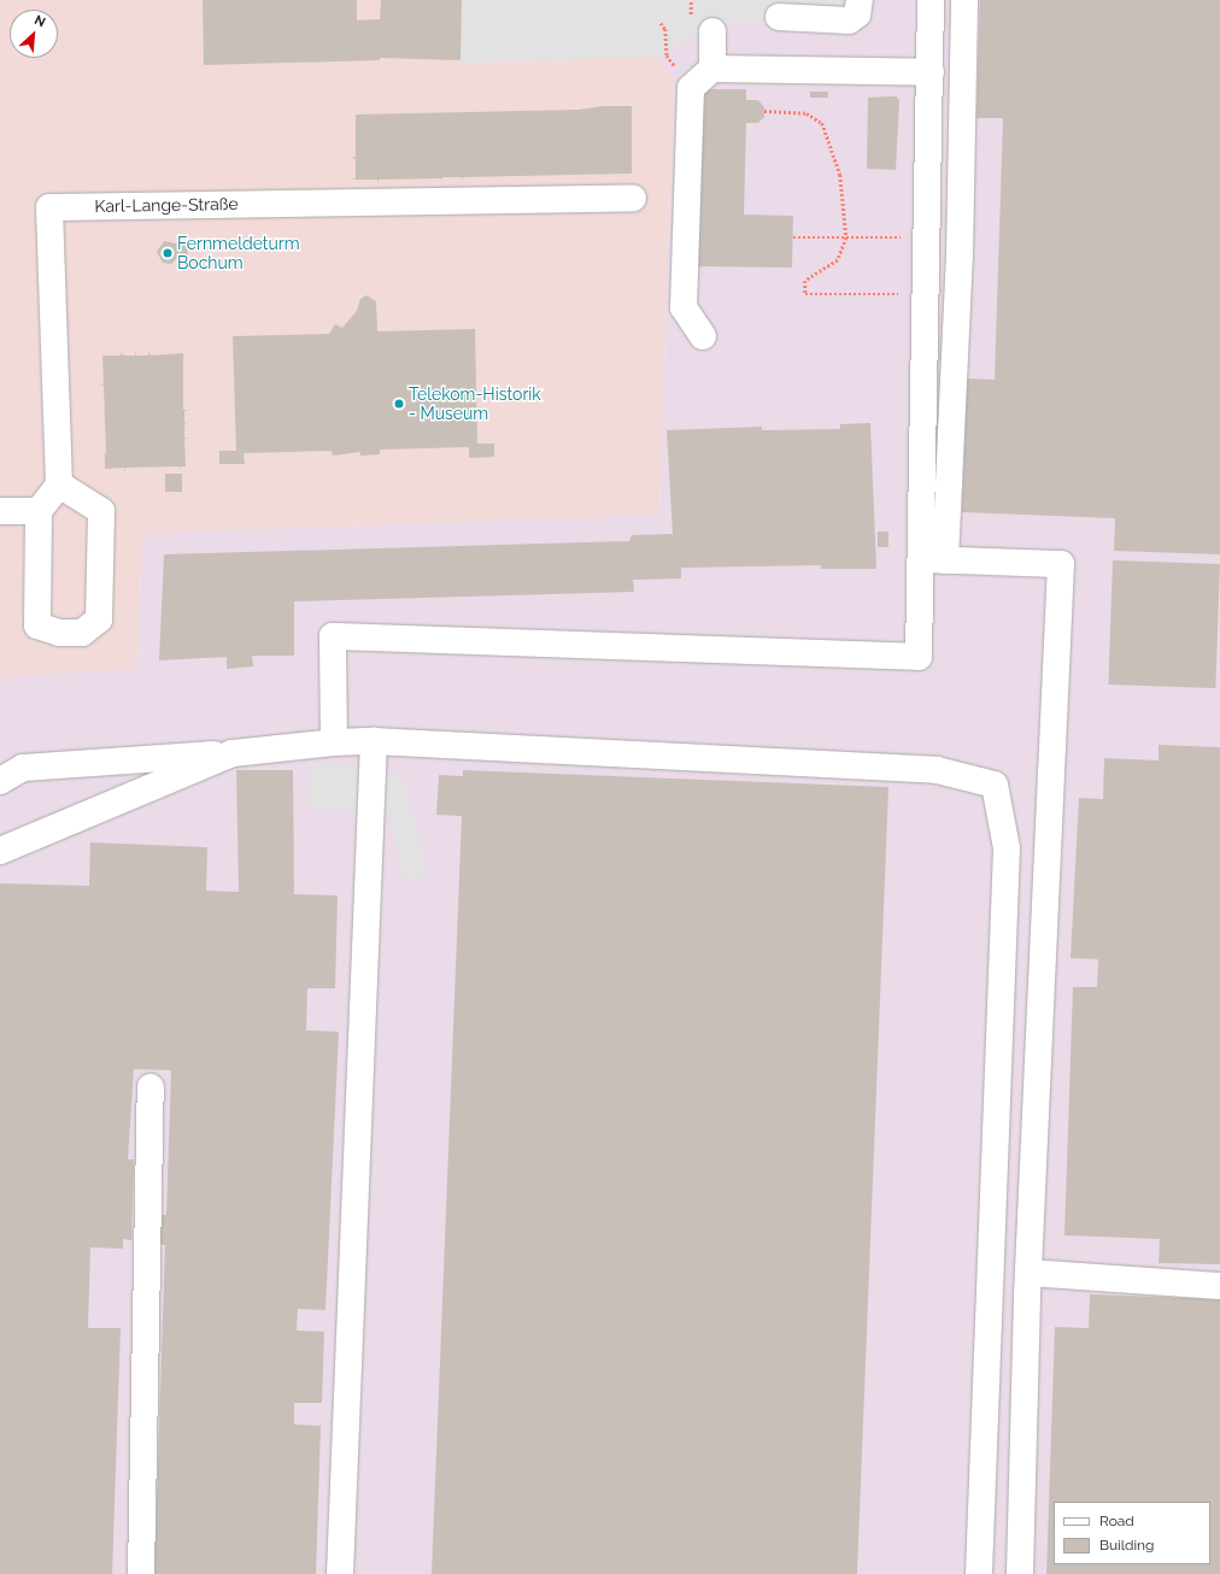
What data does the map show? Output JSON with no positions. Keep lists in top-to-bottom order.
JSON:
{
  "streets": {
    "street": ["Karl-Lange-Straße"]
  },
  "places": ["Fernmeldeturm Bochum", "Telekom-Historik - Museum"],
  "legend": ["Road", "Building"],
  "north": "top right"
}
